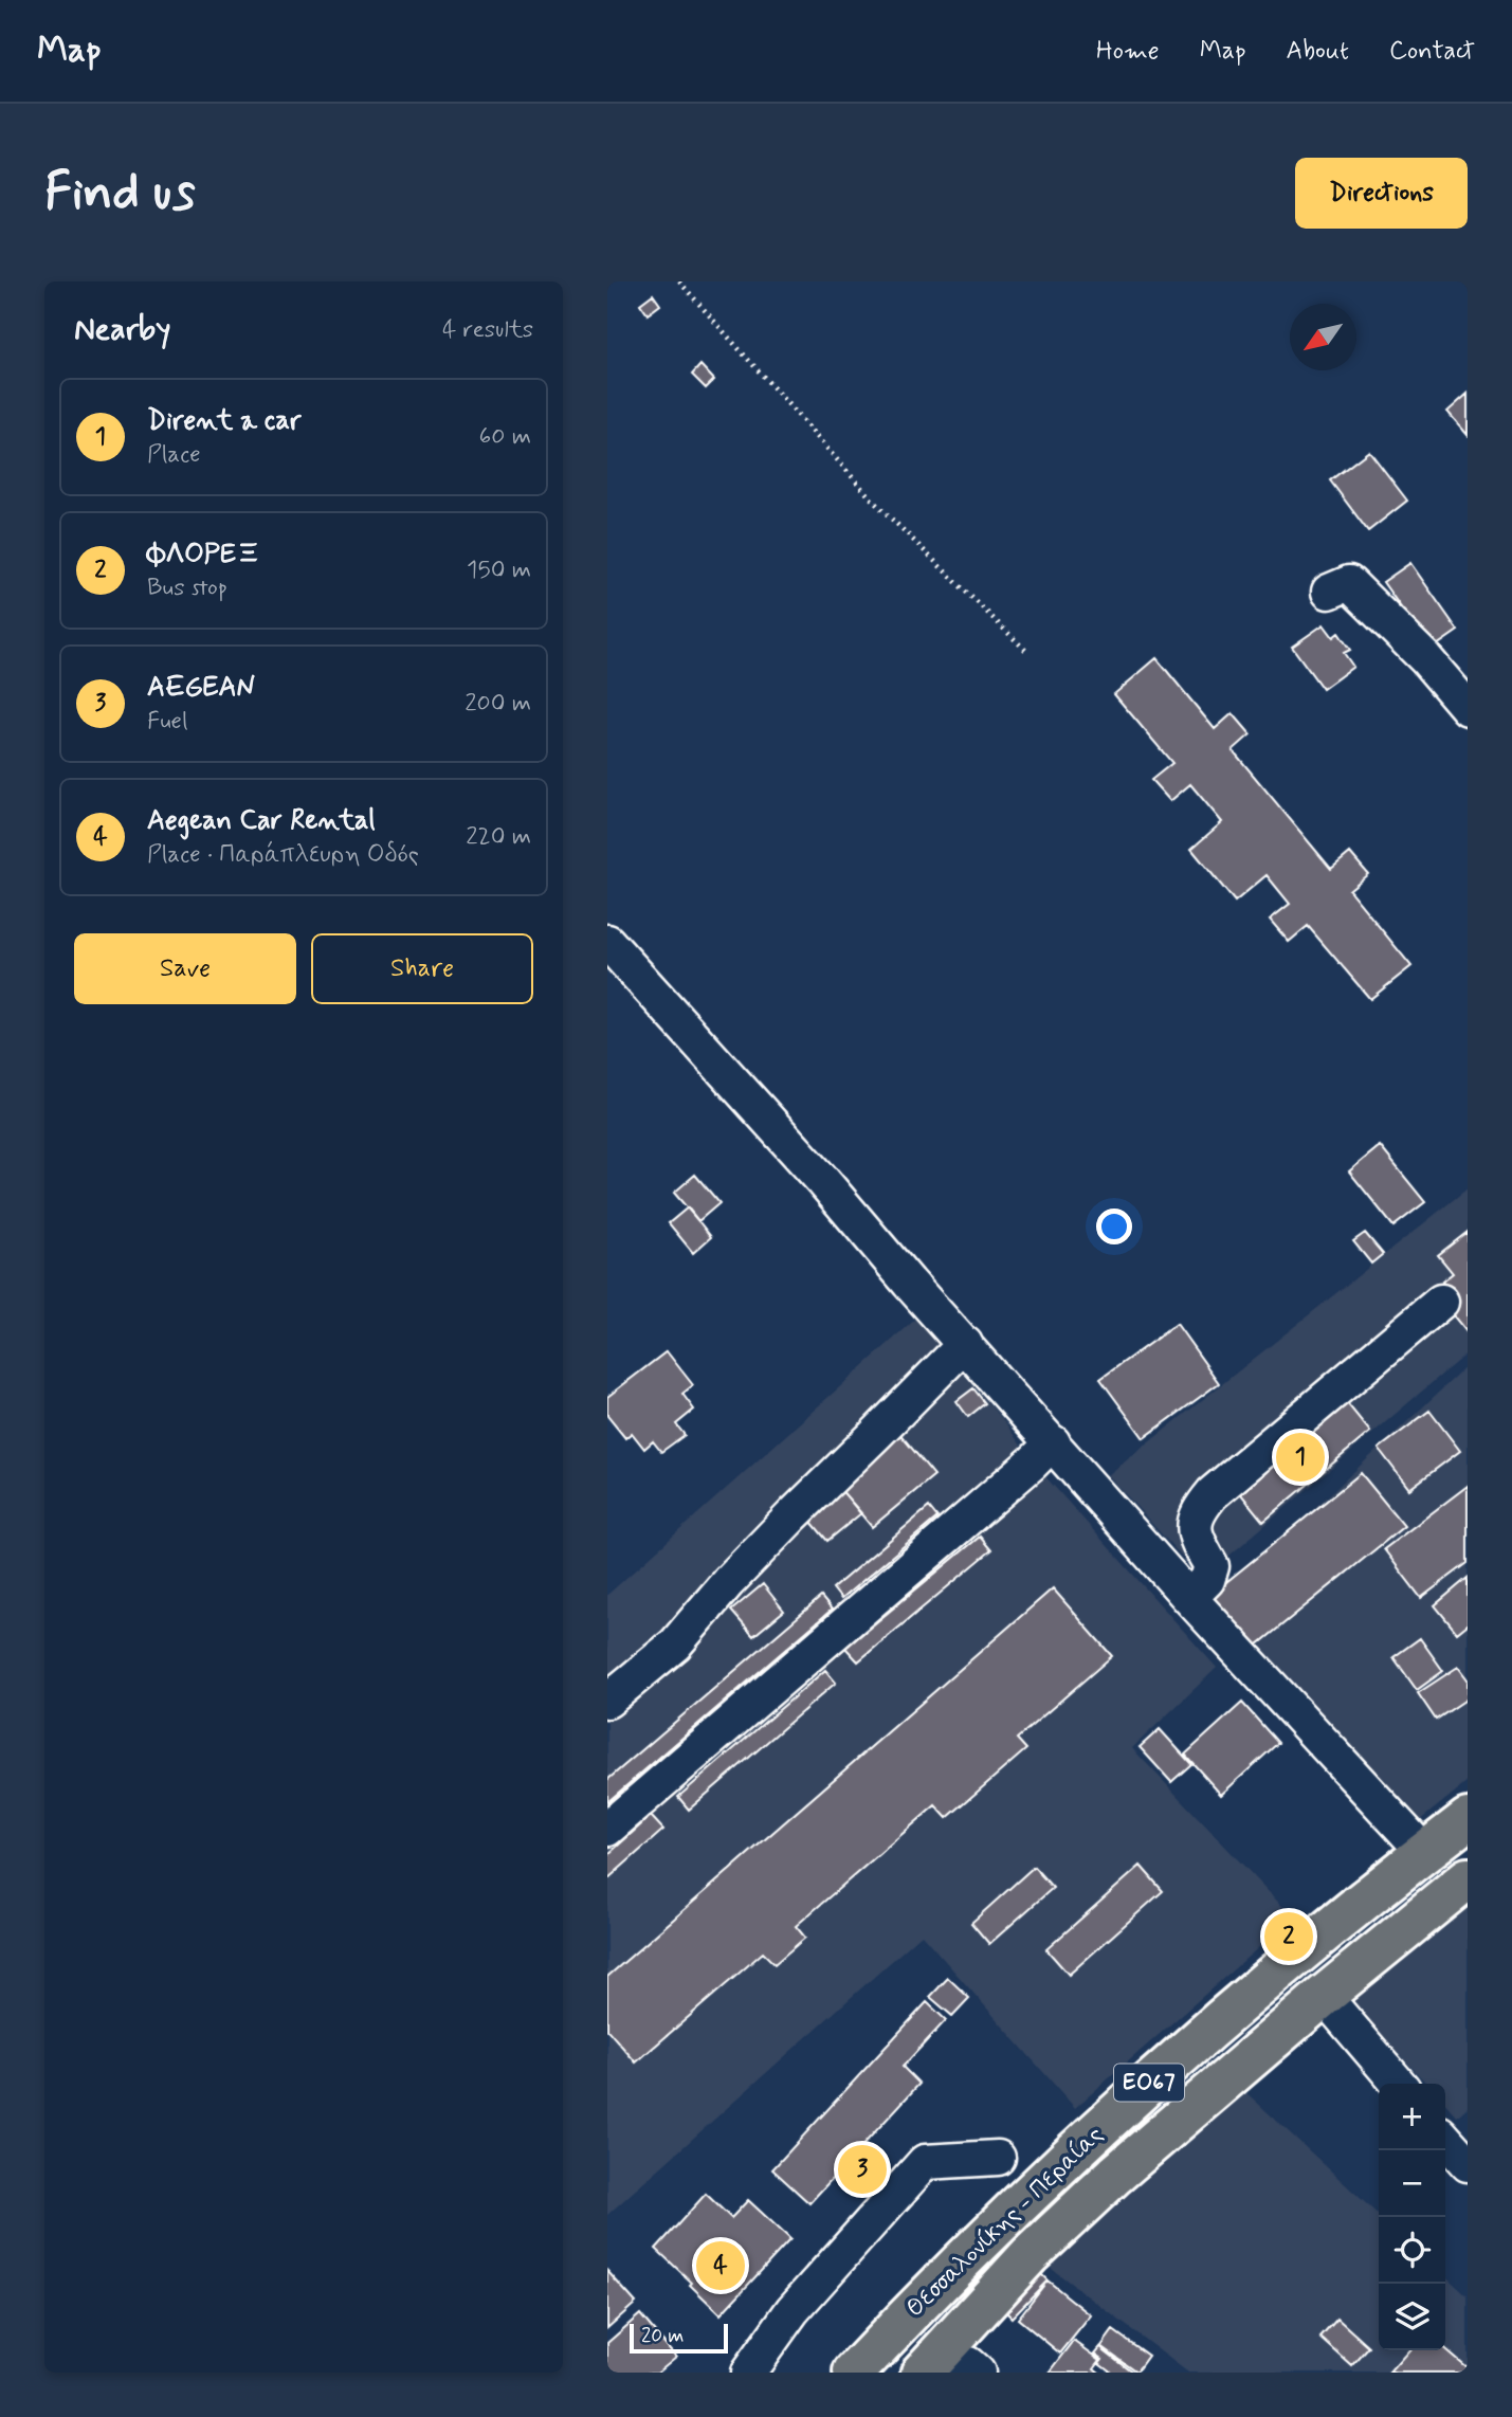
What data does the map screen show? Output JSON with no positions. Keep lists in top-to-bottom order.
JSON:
{
  "streets": {
    "main road": ["ΕΟ67", "Θεσσαλονίκης - Περαίας"]
  },
  "scale_bar": "20 m",
  "north": "bottom left",
  "page": {
    "header": "Map",
    "nav": [
      "Home",
      "Map",
      "About",
      "Contact"
    ],
    "buttons": [
      "Directions",
      ["Save", "Share"]
    ],
    "title": "Find us",
    "heading": ["Nearby", "4 results"],
    "list": [
      {
        "mark": "1",
        "name": "Dirent a car",
        "note": "Place",
        "value": "60 m"
      },
      {
        "mark": "2",
        "name": "ΦΛΟΡΕΞ",
        "note": "Bus stop",
        "value": "150 m"
      },
      {
        "mark": "3",
        "name": "AEGEAN",
        "note": "Fuel",
        "value": "200 m"
      },
      {
        "mark": "4",
        "name": "Aegean Car Rental",
        "note": "Place · Παράπλευρη Οδός",
        "value": "220 m"
      }
    ],
    "pins": [
      "1",
      "2",
      "3",
      "4"
    ],
    "map_buttons": ["+", "−"],
    "scale": "20 m"
  }
}
